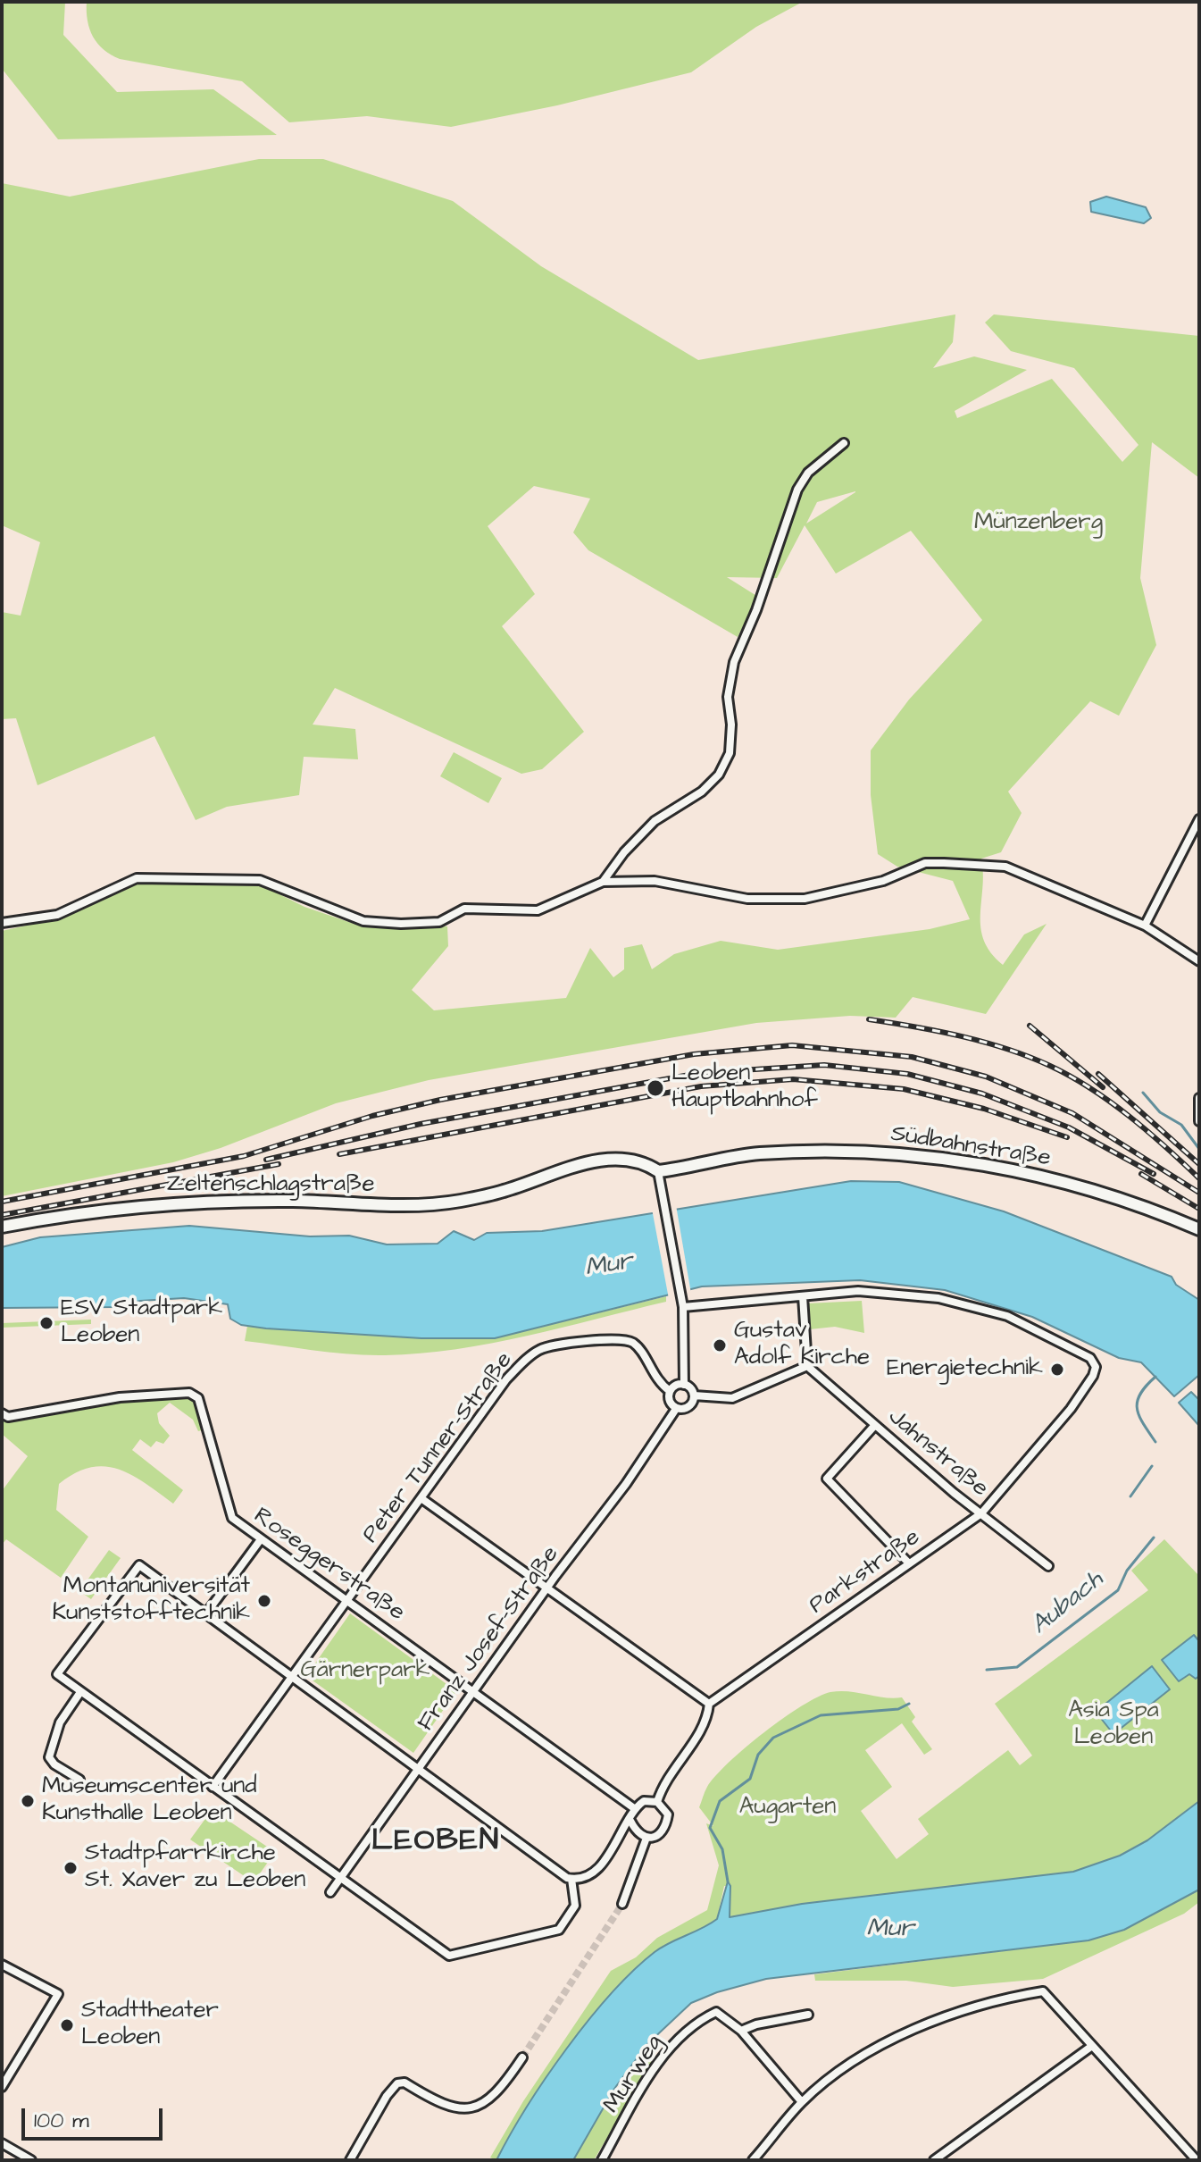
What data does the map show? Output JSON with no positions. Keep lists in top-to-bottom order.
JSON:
{
  "streets": {
    "main road": ["Südbahnstraße", "Zeltenschlagstraße"],
    "street": [
      "Peter Tunner-Straße",
      "Jahnstraße",
      "Roseggerstraße",
      "Parkstraße",
      "Franz Josef-Straße",
      "Murweg"
    ]
  },
  "crossings": [
    ["Südbahnstraße", "Zeltenschlagstraße"],
    ["Peter Tunner-Straße", "Roseggerstraße"],
    ["Peter Tunner-Straße", "Franz Josef-Straße"],
    ["Jahnstraße", "Parkstraße"],
    ["Roseggerstraße", "Franz Josef-Straße"]
  ],
  "districts": ["LEOBEN"],
  "water": ["Mur", "Aubach"],
  "parks": [
    "Münzenberg",
    "Gärnerpark",
    "Asia Spa Leoben",
    "Augarten"
  ],
  "places": [
    "Leoben Hauptbahnhof",
    "ESV Stadtpark Leoben",
    "Gustav Adolf Kirche",
    "Energietechnik",
    "Montanuniversität Kunststofftechnik",
    "Museumscenter und Kunsthalle Leoben",
    "Stadtpfarrkirche St. Xaver zu Leoben",
    "Stadttheater Leoben"
  ],
  "scale_bar": "100 m"
}
